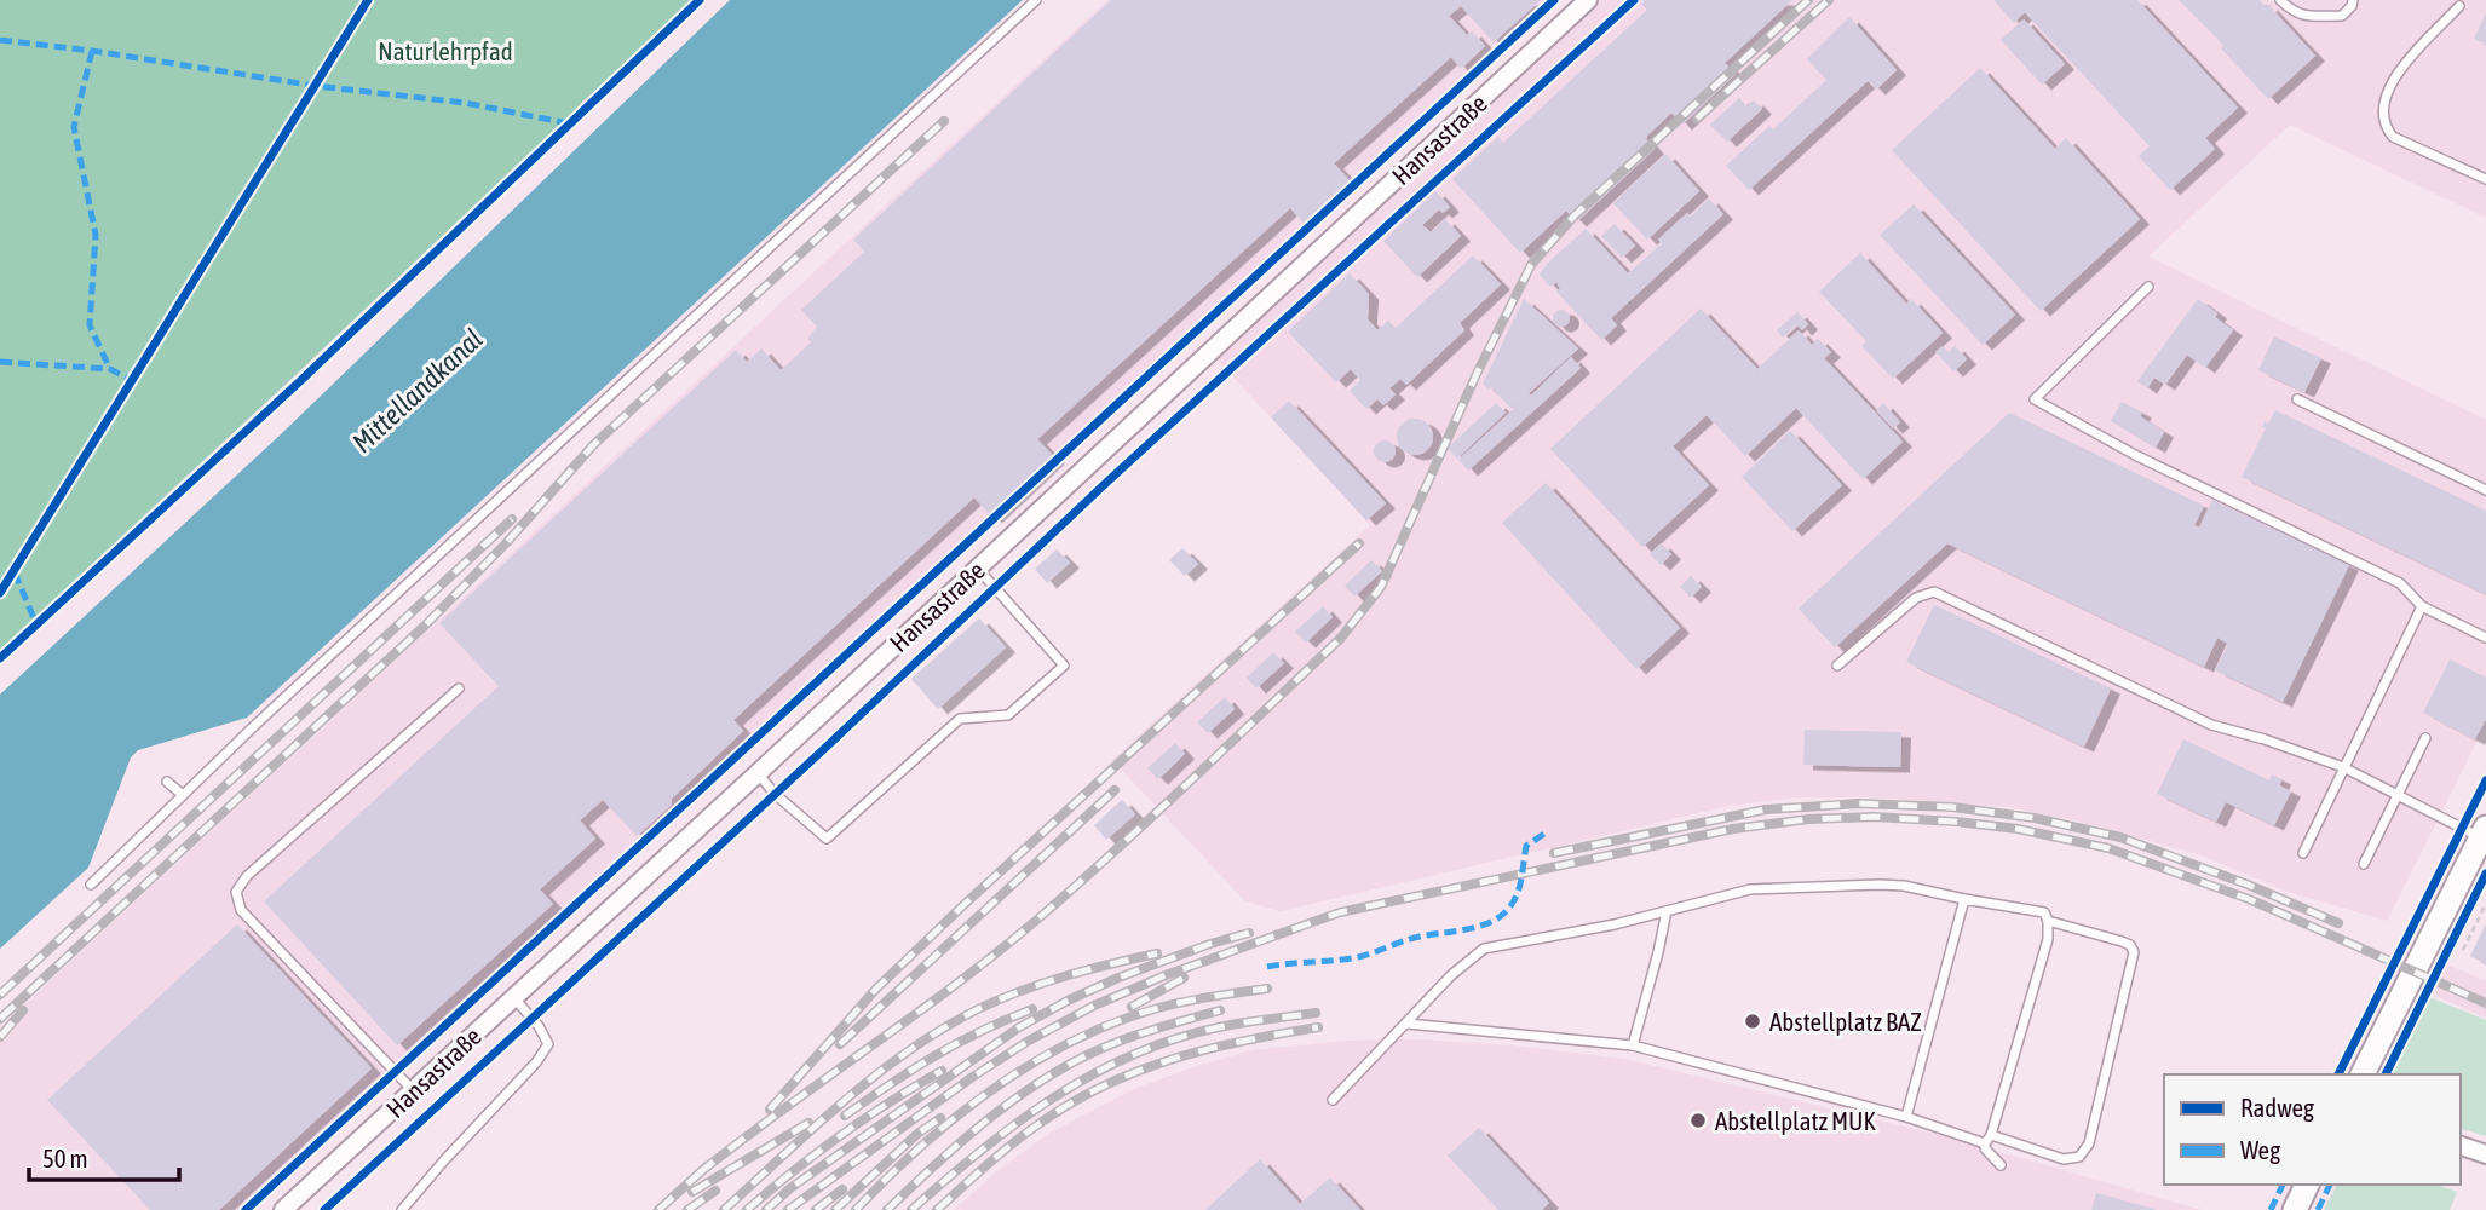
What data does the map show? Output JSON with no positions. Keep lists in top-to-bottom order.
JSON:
{
  "streets": {
    "street": ["Hansastraße"]
  },
  "water": ["Mittellandkanal"],
  "parks": ["Naturlehrpfad"],
  "places": ["Abstellplatz BAZ", "Abstellplatz MUK"],
  "legend": ["Radweg", "Weg"],
  "scale_bar": "50 m"
}
